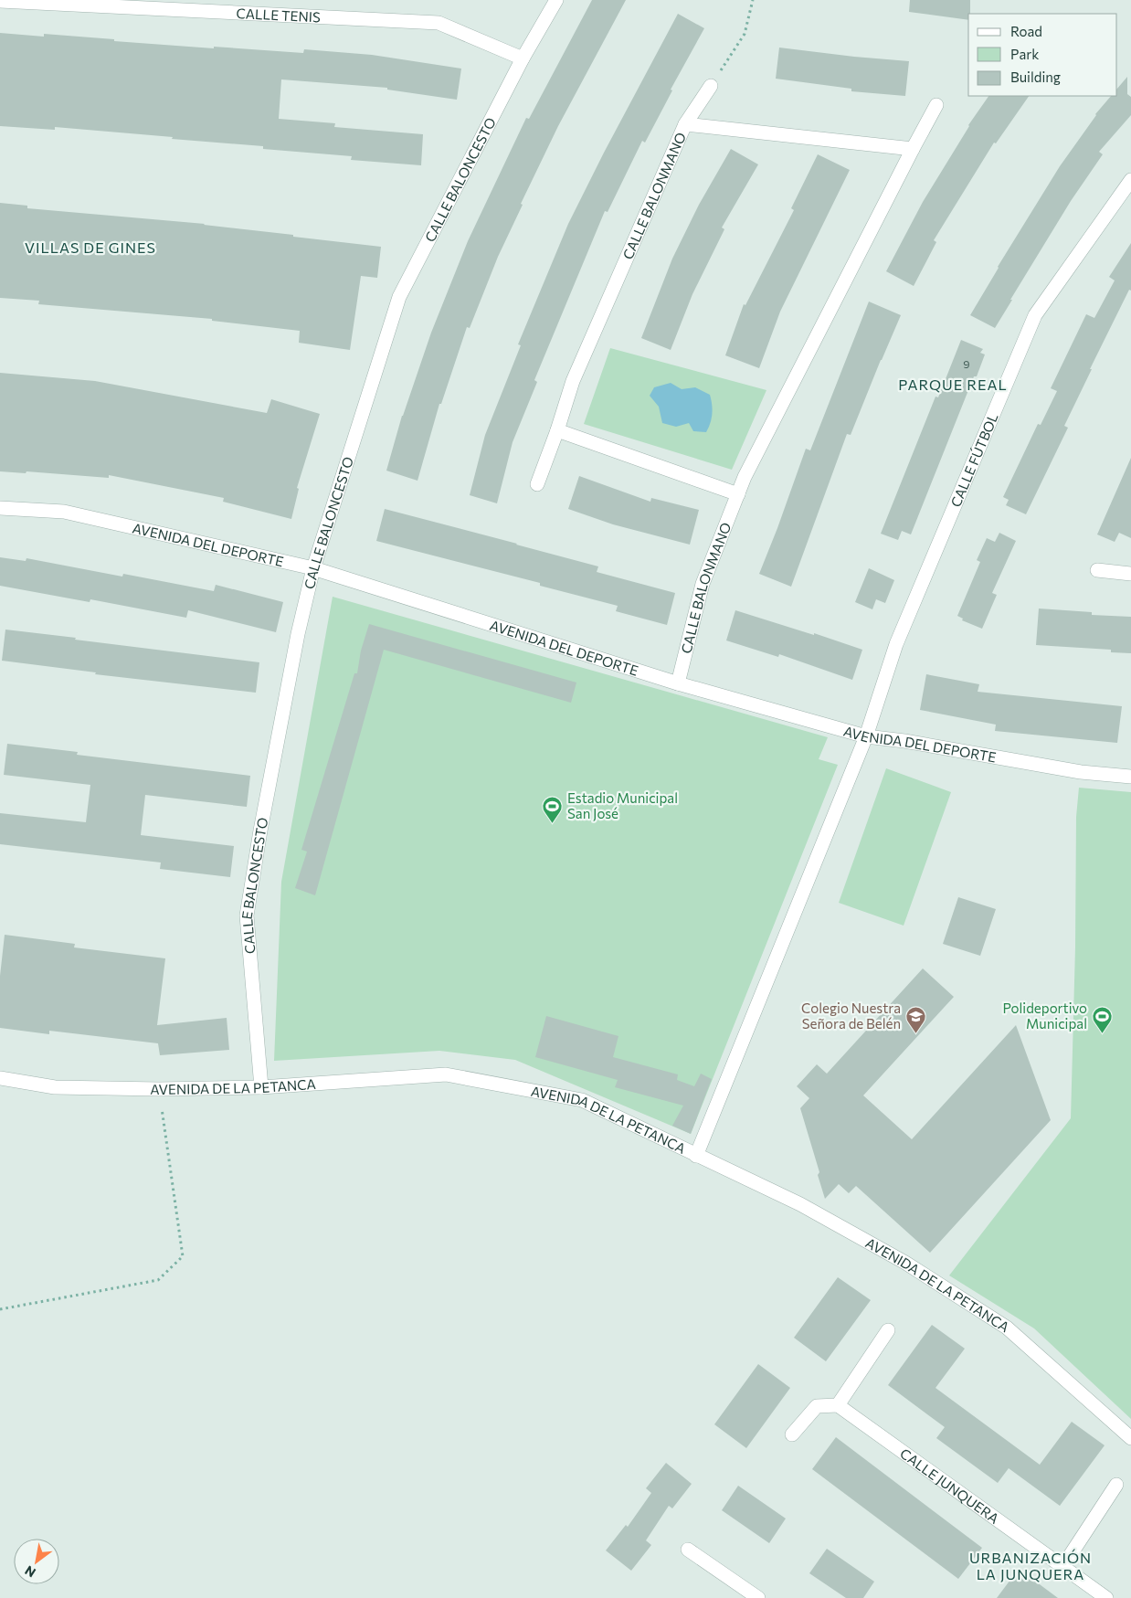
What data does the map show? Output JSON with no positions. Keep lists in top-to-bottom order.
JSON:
{
  "streets": {
    "street": [
      "CALLE TENIS",
      "CALLE BALONCESTO",
      "CALLE BALONMANO",
      "CALLE FÚTBOL",
      "AVENIDA DEL DEPORTE",
      "AVENIDA DE LA PETANCA",
      "CALLE JUNQUERA"
    ]
  },
  "crossings": [
    ["CALLE TENIS", "CALLE BALONCESTO"],
    ["CALLE BALONCESTO", "AVENIDA DEL DEPORTE"],
    ["CALLE BALONCESTO", "AVENIDA DE LA PETANCA"],
    ["CALLE BALONMANO", "AVENIDA DEL DEPORTE"],
    ["CALLE FÚTBOL", "AVENIDA DEL DEPORTE"],
    ["CALLE FÚTBOL", "AVENIDA DE LA PETANCA"]
  ],
  "districts": ["VILLAS DE GINES", "PARQUE REAL", "URBANIZACIÓN LA JUNQUERA"],
  "places": {
    "sports": ["Estadio Municipal San José", "Polideportivo Municipal"],
    "school or university": ["Colegio Nuestra Señora de Belén"]
  },
  "house_numbers": ["9"],
  "legend": ["Road", "Park", "Building"],
  "north": "bottom left"
}
